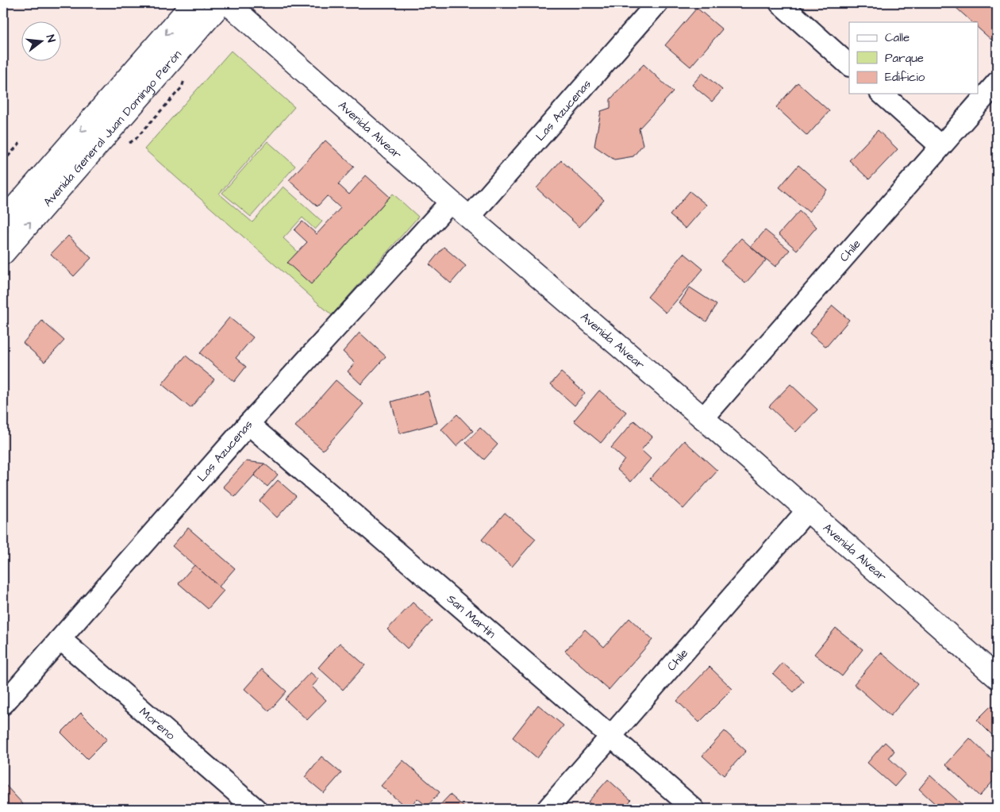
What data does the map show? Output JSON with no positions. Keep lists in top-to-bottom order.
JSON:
{
  "streets": {
    "street": [
      "Las Azucenas",
      "Avenida General Juan Domingo Perón",
      "Avenida Alvear",
      "Chile",
      "San Martín",
      "Moreno"
    ]
  },
  "crossings": [
    ["Las Azucenas", "Avenida Alvear"],
    ["Las Azucenas", "San Martín"],
    ["Las Azucenas", "Moreno"],
    ["Avenida Alvear", "Chile"],
    ["Chile", "San Martín"]
  ],
  "legend": ["Calle", "Parque", "Edificio"],
  "north": "right"
}
